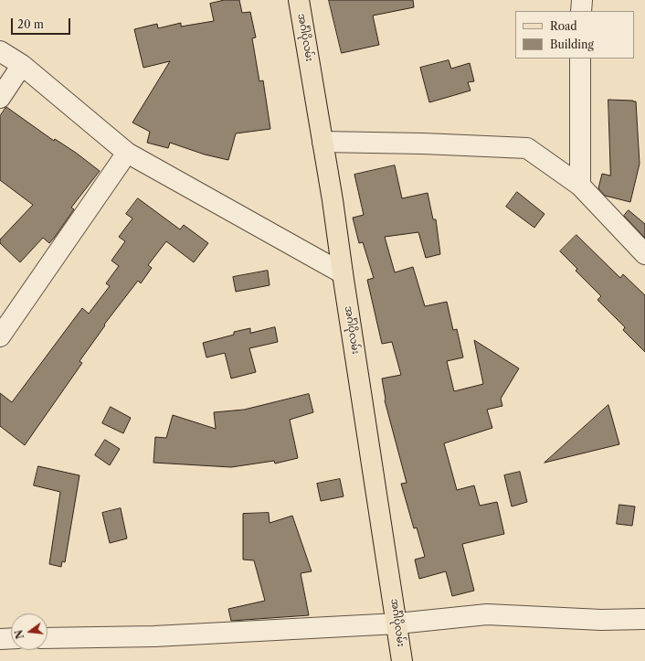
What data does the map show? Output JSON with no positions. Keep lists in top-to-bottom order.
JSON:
{
  "streets": {
    "main road": ["အင်္ဂါပိုလမ်း"]
  },
  "legend": ["Road", "Building"],
  "scale_bar": "20 m",
  "north": "left"
}
